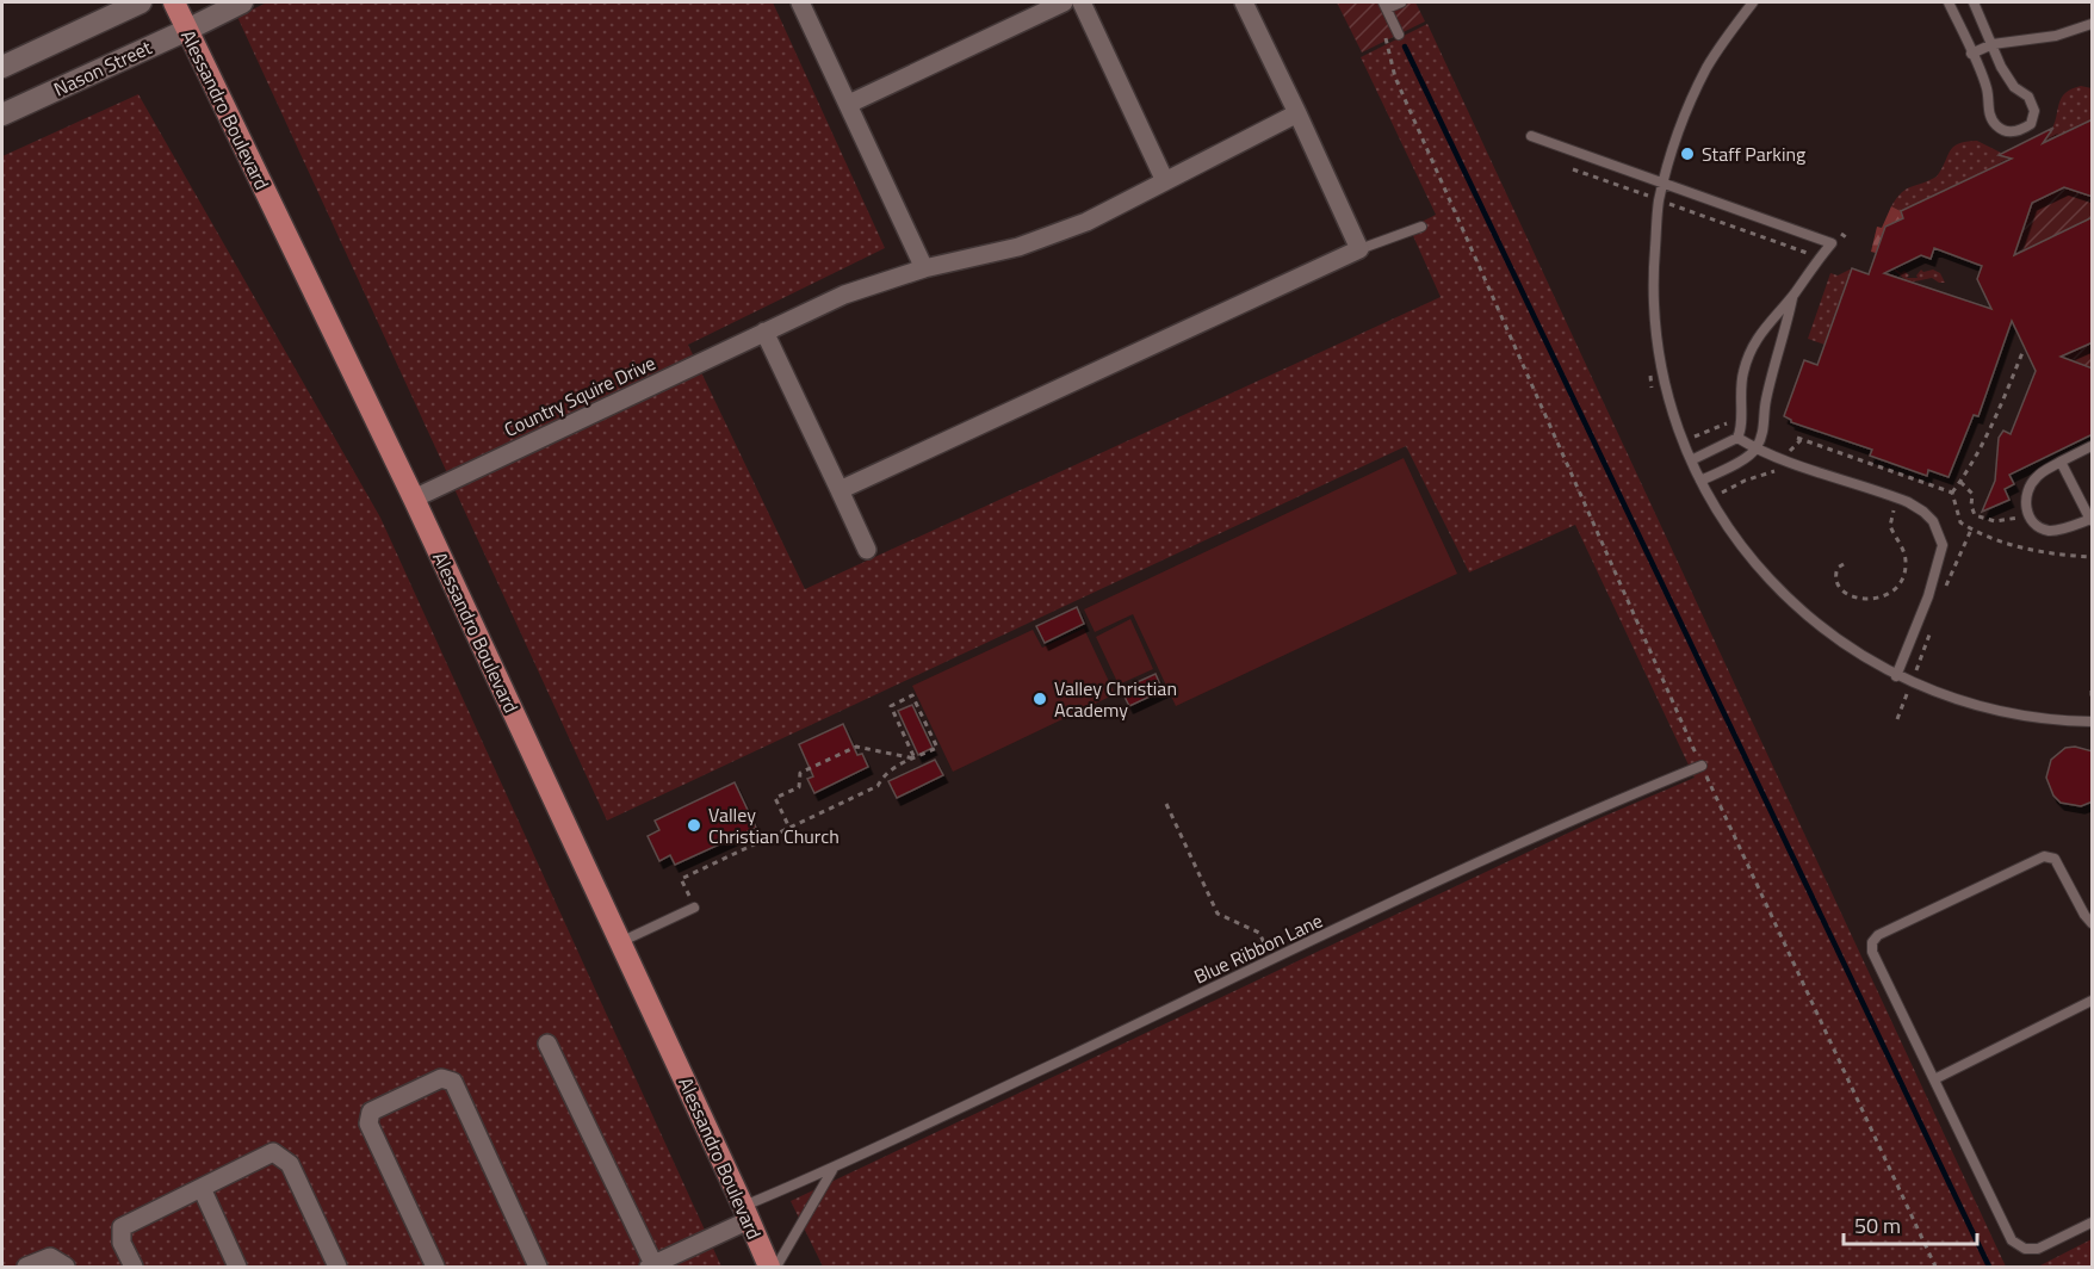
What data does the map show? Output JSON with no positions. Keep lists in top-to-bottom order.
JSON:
{
  "streets": {
    "main road": ["Nason Street", "Alessandro Boulevard"],
    "street": ["Country Squire Drive"],
    "lane": ["Blue Ribbon Lane"]
  },
  "crossings": [
    ["Nason Street", "Alessandro Boulevard"],
    ["Alessandro Boulevard", "Country Squire Drive"],
    ["Alessandro Boulevard", "Blue Ribbon Lane"]
  ],
  "places": ["Staff Parking", "Valley Christian Academy", "Valley Christian Church"],
  "scale_bar": "50 m"
}
